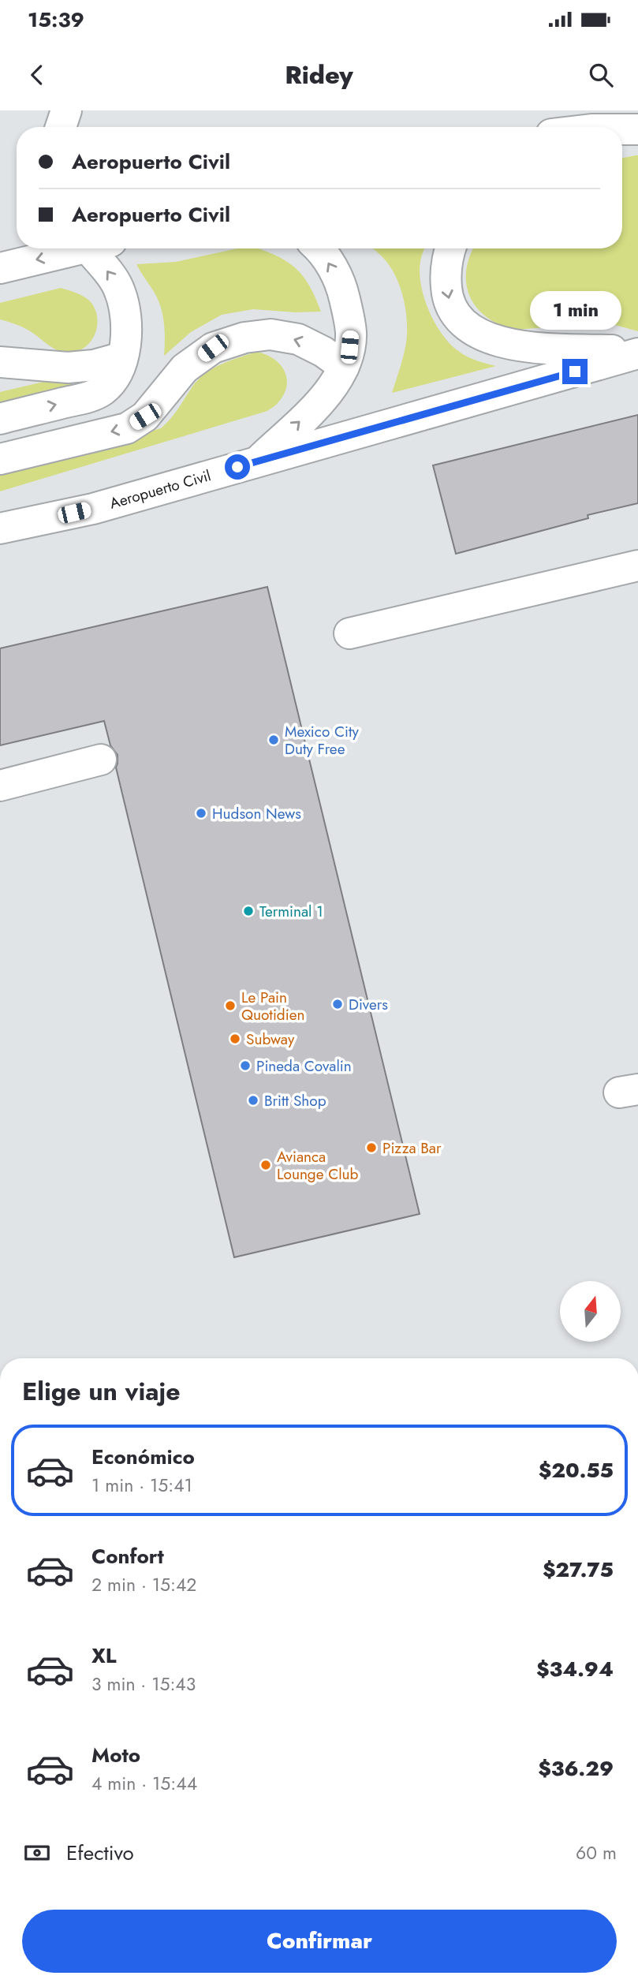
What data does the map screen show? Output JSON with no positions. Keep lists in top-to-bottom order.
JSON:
{
  "streets": {
    "street": ["Aeropuerto Civil"]
  },
  "places": [
    "Mexico City Duty Free",
    "Hudson News",
    "Terminal 1",
    "Divers",
    "Le Pain Quotidien",
    "Subway",
    "Pineda Covalin",
    "Britt Shop",
    "Pizza Bar",
    "Avianca Lounge Club"
  ],
  "north": "top",
  "page": {
    "status": "15:39",
    "header": "Ridey",
    "banner": ["Aeropuerto Civil", "Aeropuerto Civil"],
    "bubble": "1 min",
    "heading": "Elige un viaje",
    "list": [
      {
        "name": "Económico",
        "note": "1 min · 15:41",
        "value": "$20.55"
      },
      {
        "name": "Confort",
        "note": "2 min · 15:42",
        "value": "$27.75"
      },
      {
        "name": "XL",
        "note": "3 min · 15:43",
        "value": "$34.94"
      },
      {
        "name": "Moto",
        "note": "4 min · 15:44",
        "value": "$36.29"
      }
    ],
    "pay": ["Efectivo", "60 m"],
    "buttons": "Confirmar"
  }
}
